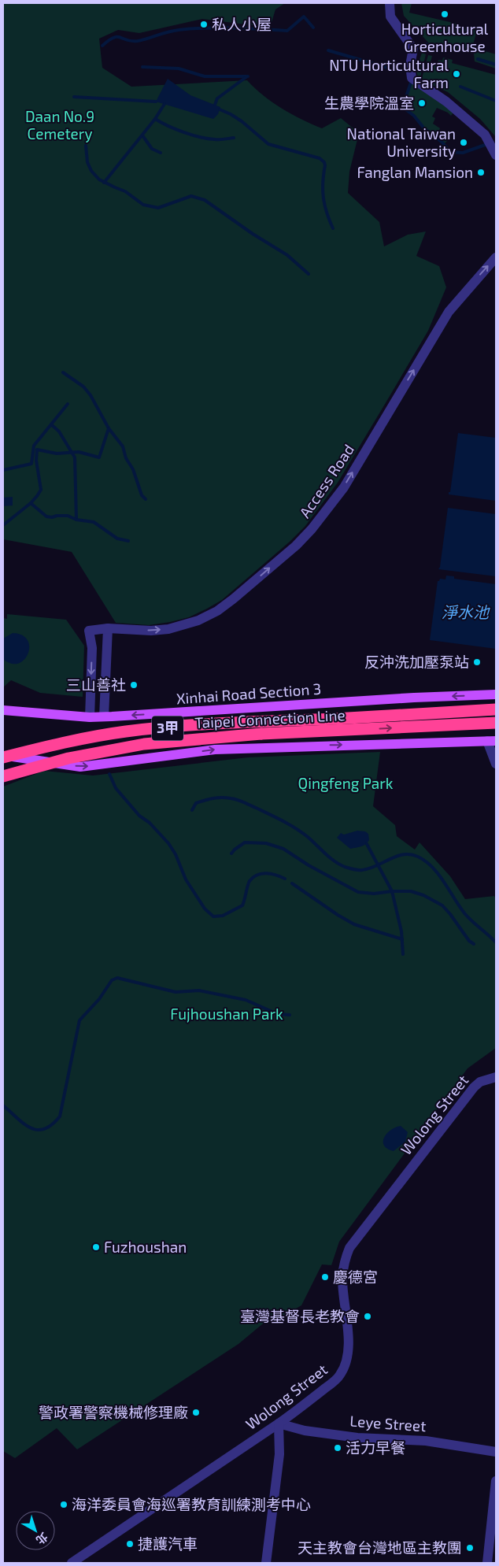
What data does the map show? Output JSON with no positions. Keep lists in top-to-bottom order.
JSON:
{
  "streets": {
    "highway": ["Taipei Connection Line", "3甲"],
    "main road": ["Xinhai Road Section 3"],
    "street": ["Access Road", "Wolong Street", "Leye Street"]
  },
  "crossings": [
    ["Access Road", "Xinhai Road Section 3"],
    ["Wolong Street", "Leye Street"]
  ],
  "water": ["淨水池"],
  "parks": ["Daan No.9 Cemetery", "Qingfeng Park", "Fujhoushan Park"],
  "places": [
    "Horticultural Greenhouse",
    "私人小屋",
    "NTU Horticultural Farm",
    "生農學院溫室",
    "National Taiwan University",
    "Fanglan Mansion",
    "反沖洗加壓泵站",
    "三山善社",
    "Fuzhoushan",
    "慶德宮",
    "臺灣基督長老教會",
    "警政署警察機械修理廠",
    "活力早餐",
    "海洋委員會海巡署教育訓練測考中心",
    "捷護汽車",
    "天主教會台灣地區主教團"
  ],
  "north": "bottom right"
}
